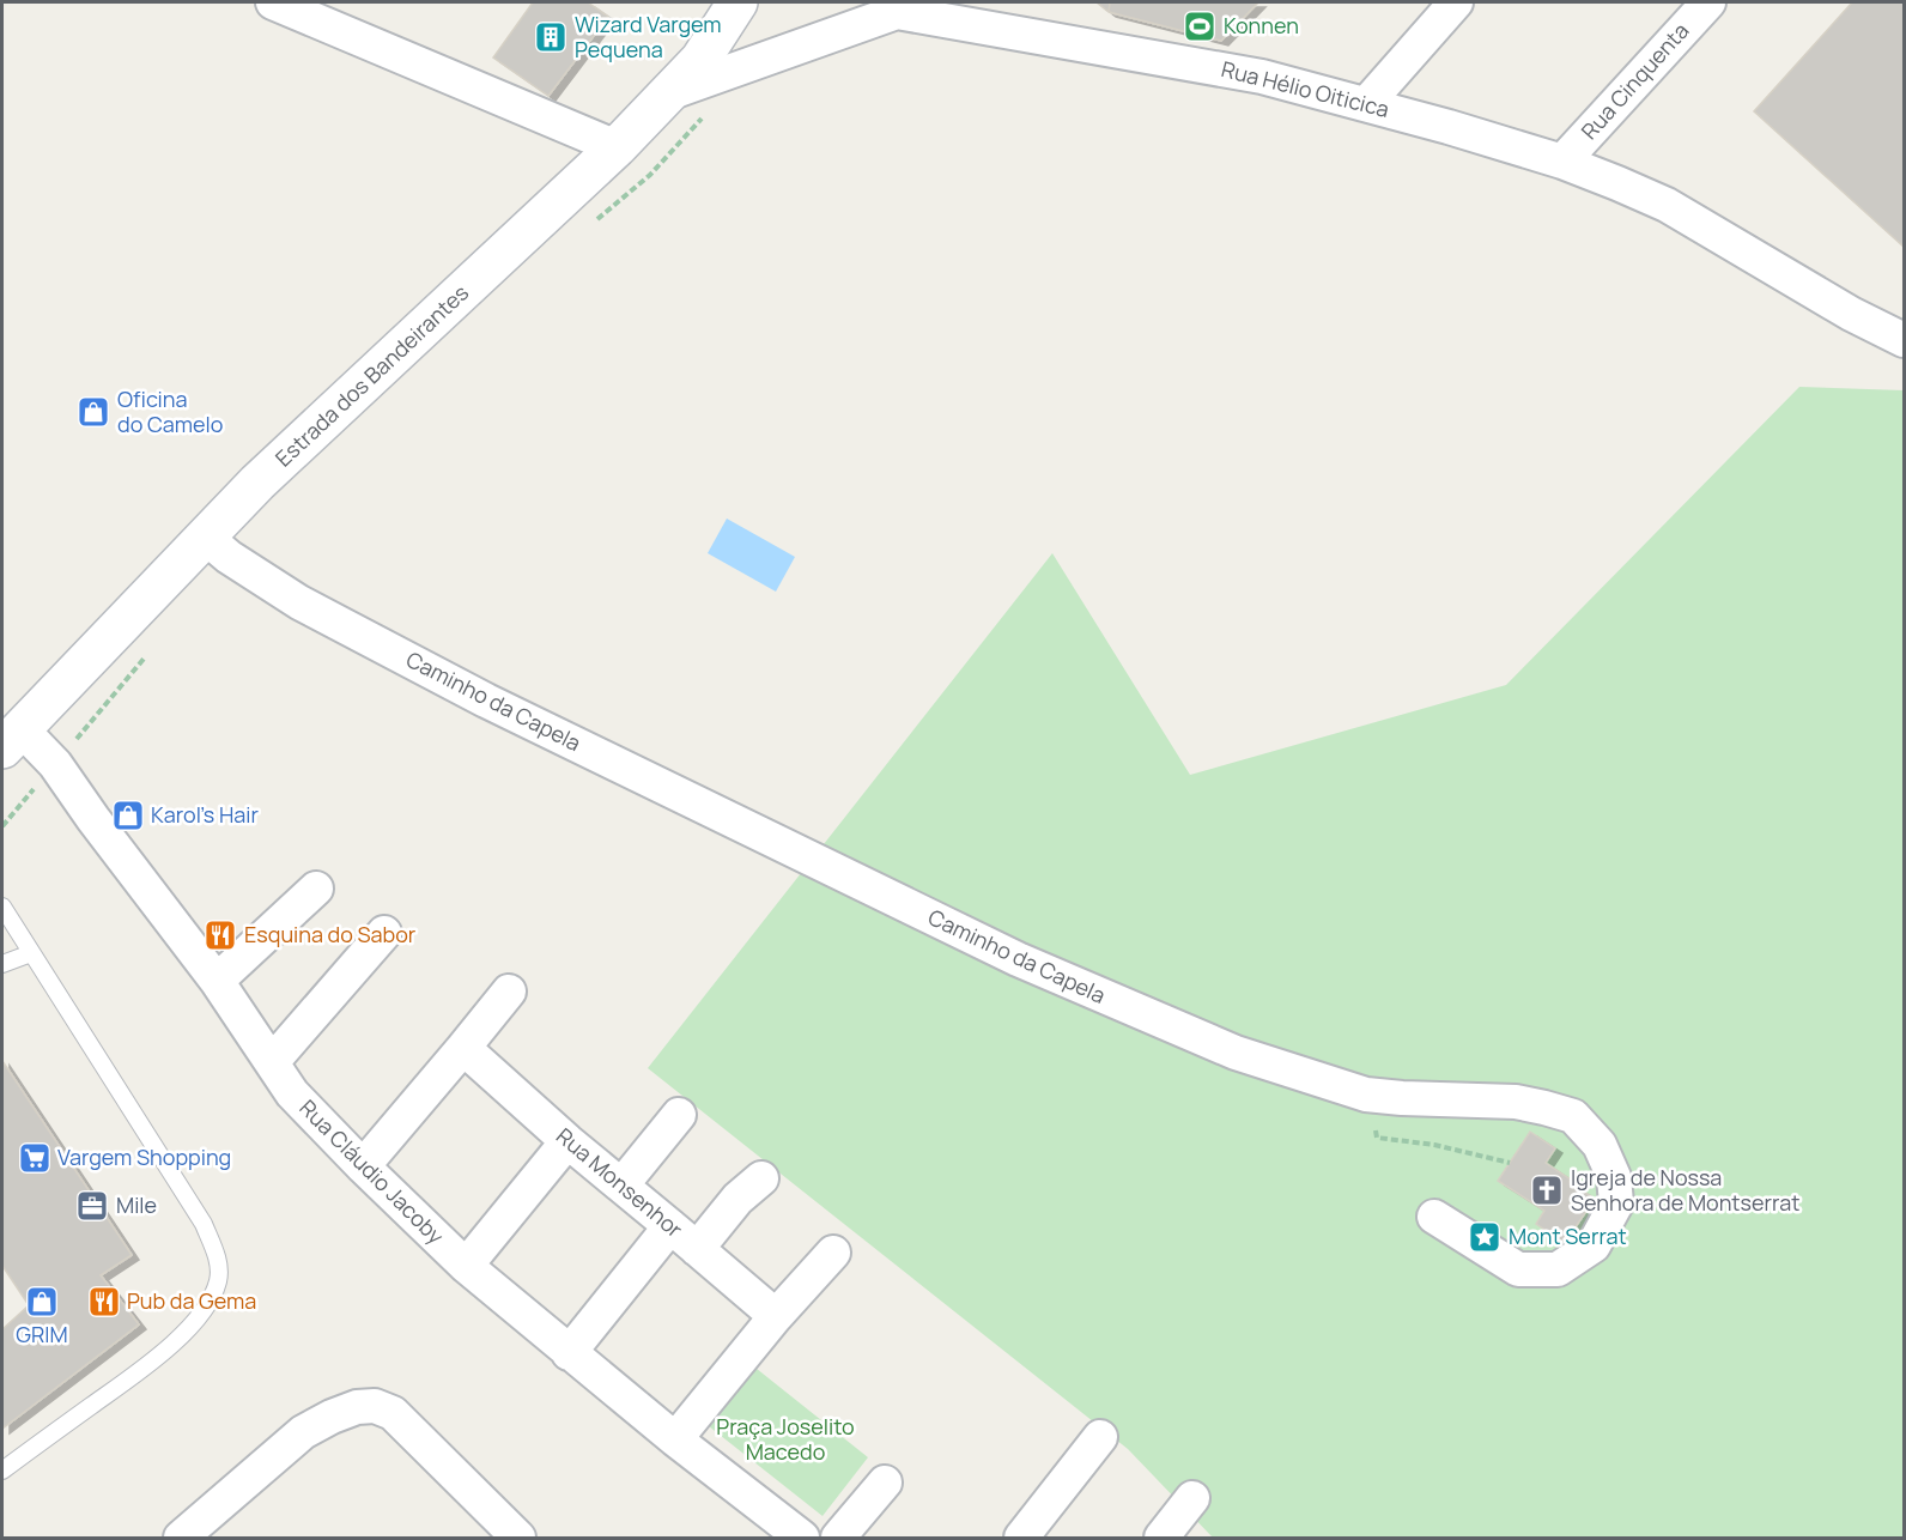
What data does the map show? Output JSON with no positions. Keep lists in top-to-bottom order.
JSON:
{
  "streets": {
    "main road": ["Estrada dos Bandeirantes"],
    "street": [
      "Rua Cinquenta",
      "Rua Hélio Oiticica",
      "Caminho da Capela",
      "Rua Cláudio Jacoby",
      "Rua Monsenhor"
    ]
  },
  "crossings": [
    ["Rua Cinquenta", "Rua Hélio Oiticica"],
    ["Rua Hélio Oiticica", "Estrada dos Bandeirantes"],
    ["Estrada dos Bandeirantes", "Caminho da Capela"],
    ["Estrada dos Bandeirantes", "Rua Cláudio Jacoby"]
  ],
  "parks": ["Praça Joselito Macedo"],
  "places": {
    "sports": ["Konnen"],
    "building": ["Wizard Vargem Pequena"],
    "shop": ["Oficina do Camelo", "Karol's Hair", "GRIM"],
    "restaurant": ["Esquina do Sabor", "Pub da Gema"],
    "supermarket": ["Vargem Shopping"],
    "church": ["Igreja de Nossa Senhora de Montserrat"],
    "office": ["Mile"],
    "place": ["Mont Serrat"]
  }
}
